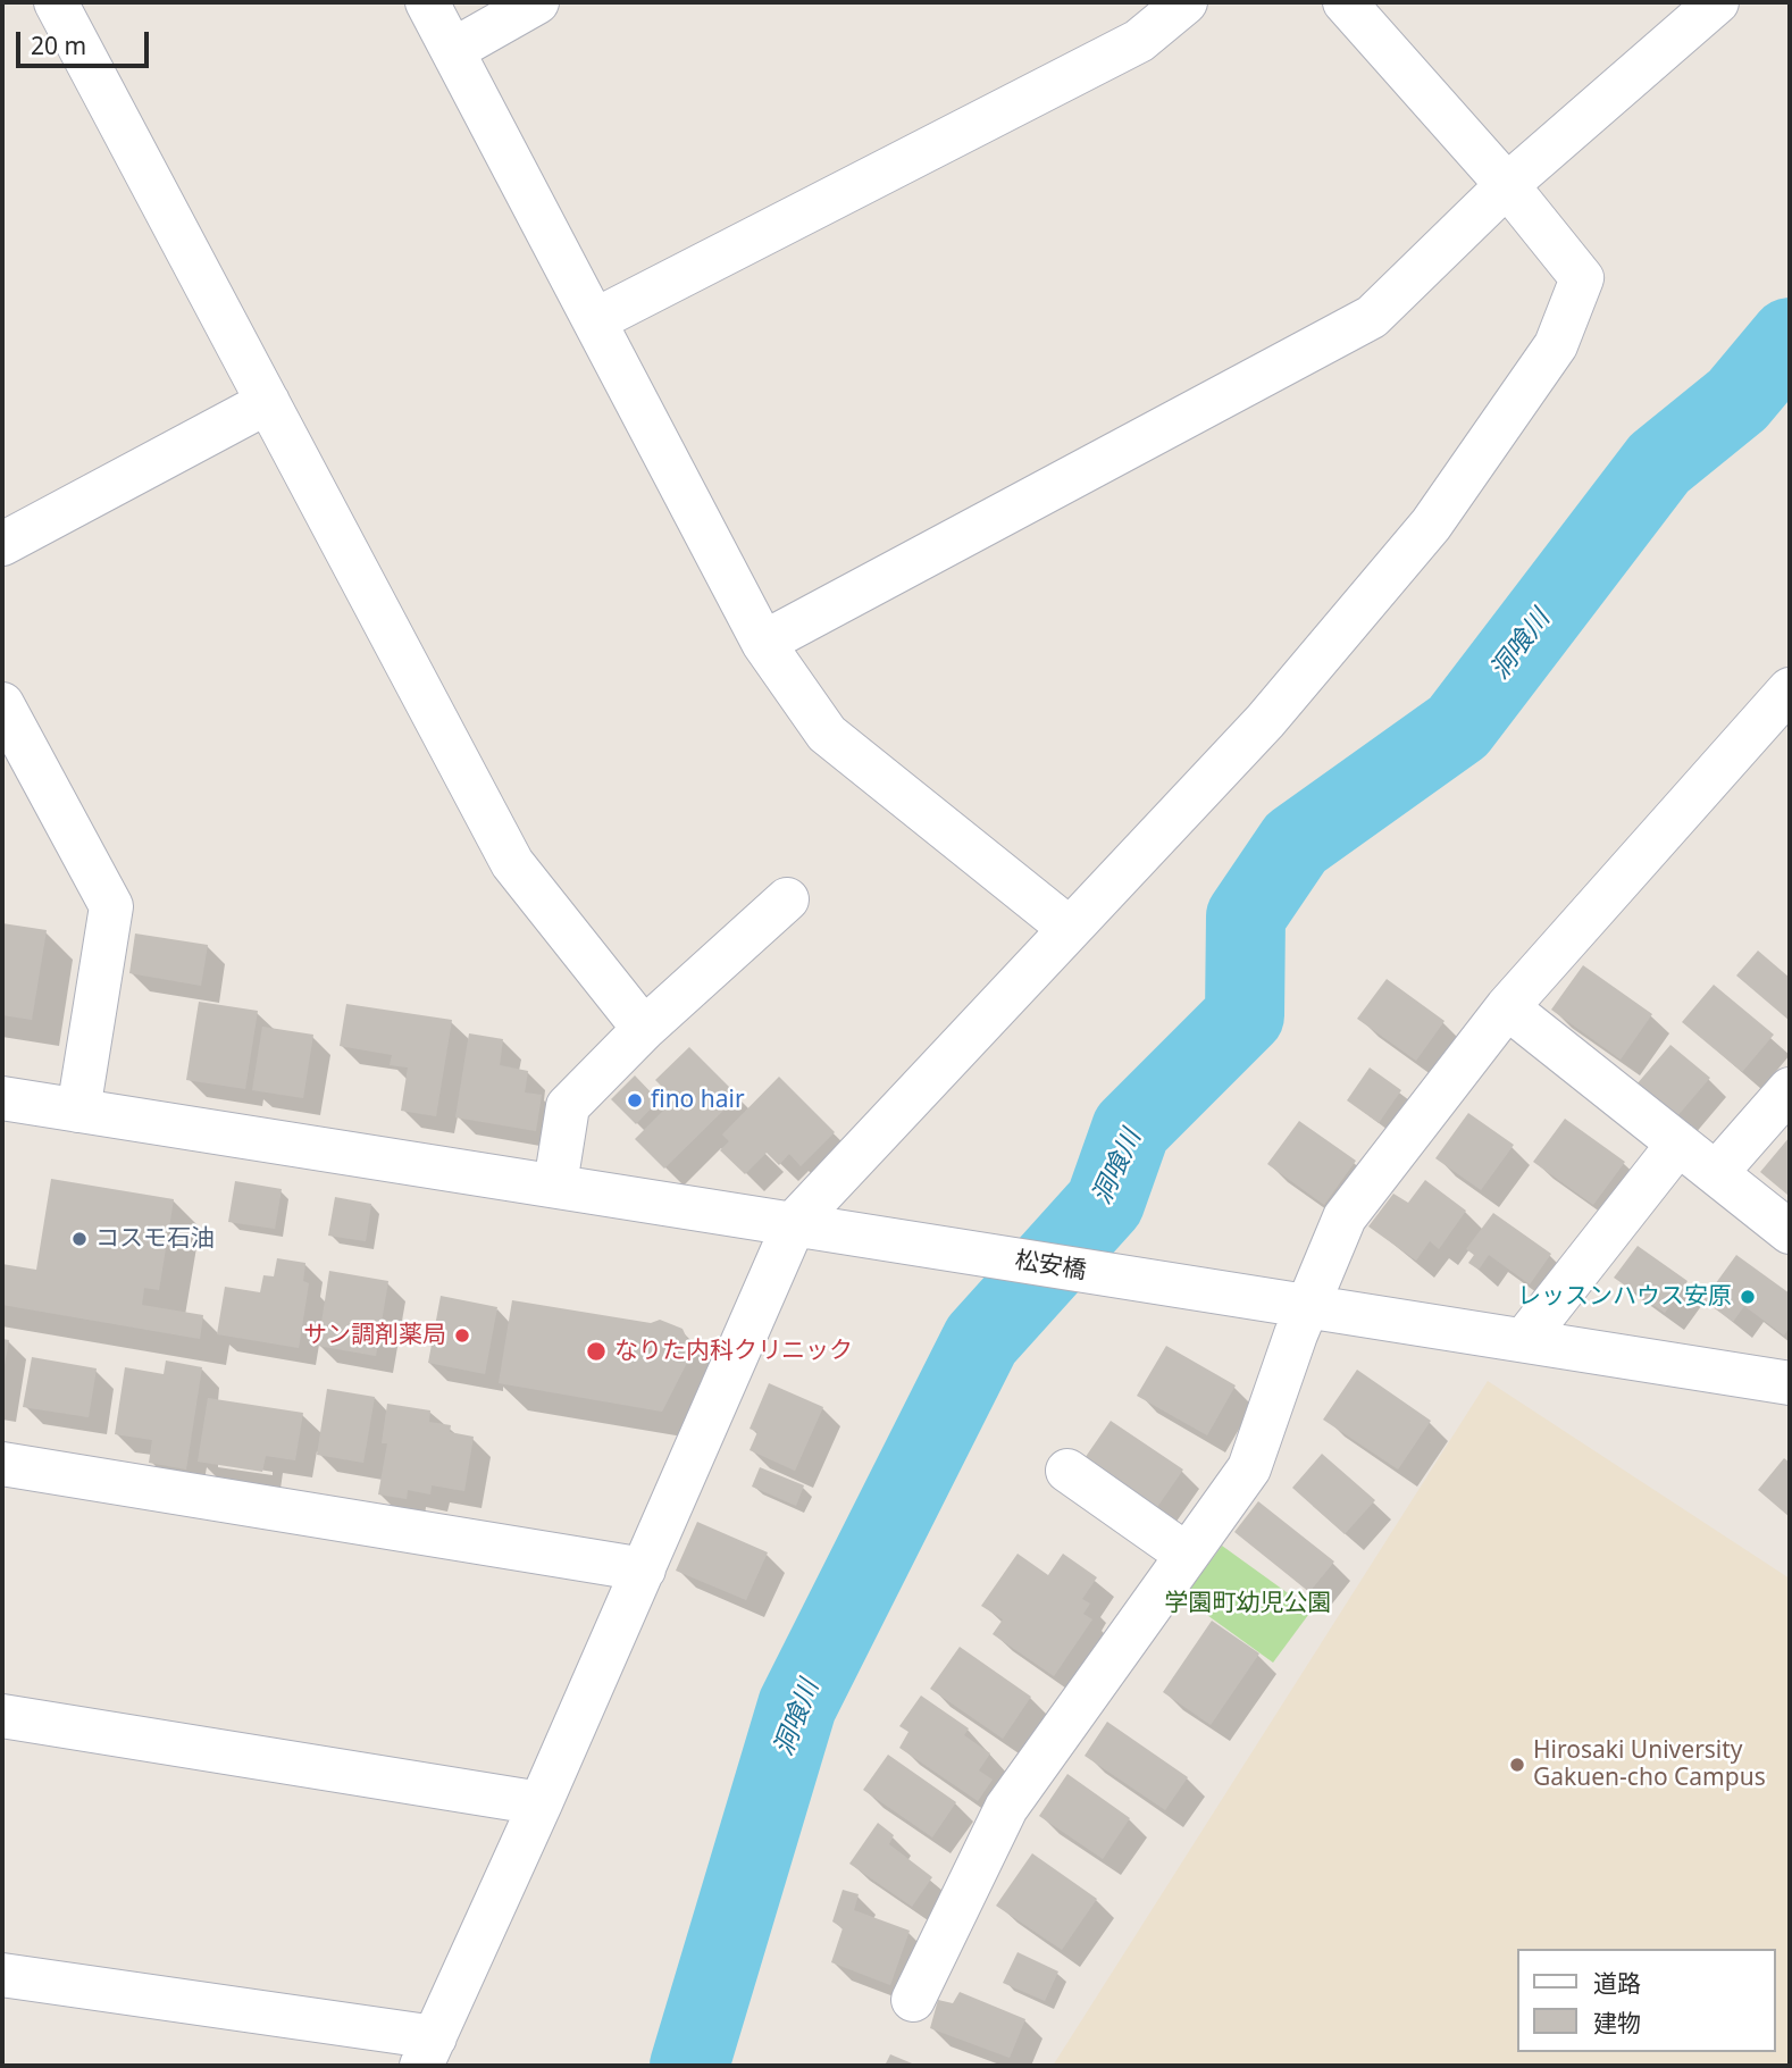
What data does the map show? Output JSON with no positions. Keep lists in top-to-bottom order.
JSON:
{
  "streets": {
    "street": ["松安橋"]
  },
  "water": ["洞喰川"],
  "parks": ["学園町幼児公園"],
  "places": [
    "fino hair",
    "コスモ石油",
    "レッスンハウス安原",
    "サン調剤薬局",
    "なりた内科クリニック",
    "Hirosaki University Gakuen-cho Campus"
  ],
  "legend": ["道路", "建物"],
  "scale_bar": "20 m"
}
